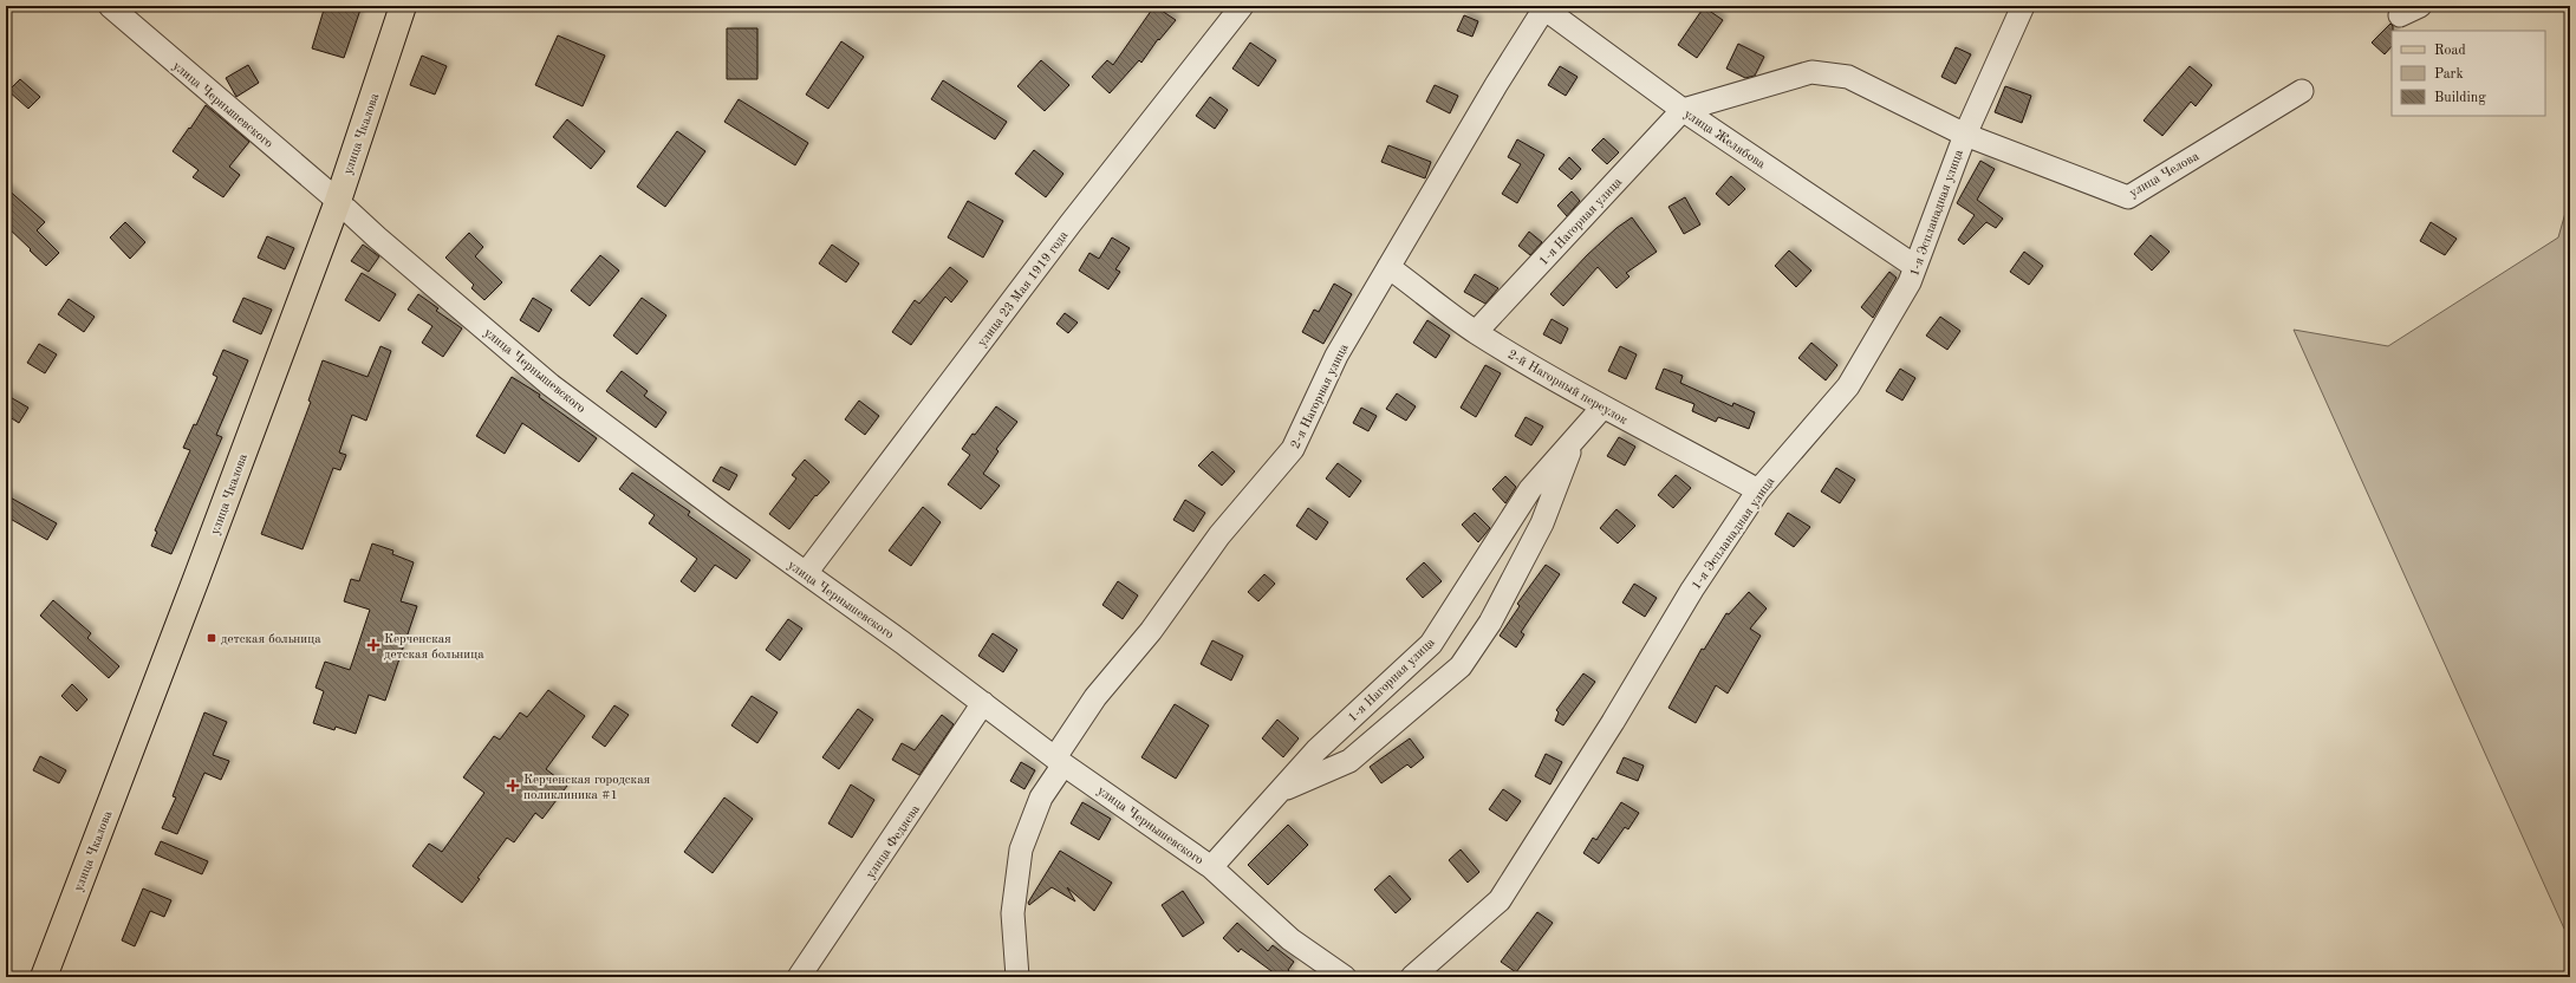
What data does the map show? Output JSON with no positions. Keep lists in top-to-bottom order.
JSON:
{
  "streets": {
    "main road": ["улица Чкалова"],
    "street": [
      "улица Чернышевского",
      "улица Желябова",
      "улица Челова",
      "1-я Эспланадная улица",
      "1-я Нагорная улица",
      "улица 23 Мая 1919 года",
      "2-й Нагорный переулок",
      "2-я Нагорная улица",
      "улица Федяева"
    ]
  },
  "crossings": [
    ["улица Чернышевского", "улица Чкалова"],
    ["улица Чернышевского", "1-я Нагорная улица"],
    ["улица Чернышевского", "улица 23 Мая 1919 года"],
    ["улица Чернышевского", "2-я Нагорная улица"],
    ["улица Чернышевского", "улица Федяева"],
    ["улица Желябова", "1-я Эспланадная улица"],
    ["улица Желябова", "1-я Нагорная улица"],
    ["улица Желябова", "2-я Нагорная улица"],
    ["улица Челова", "1-я Эспланадная улица"],
    ["1-я Эспланадная улица", "2-й Нагорный переулок"],
    ["1-я Нагорная улица", "2-й Нагорный переулок"],
    ["2-й Нагорный переулок", "2-я Нагорная улица"]
  ],
  "places": {
    "transit": ["детская больница"],
    "health": ["Керченская детская больница", "Керченская городская поликлиника #1"]
  },
  "legend": ["Road", "Park", "Building"]
}
